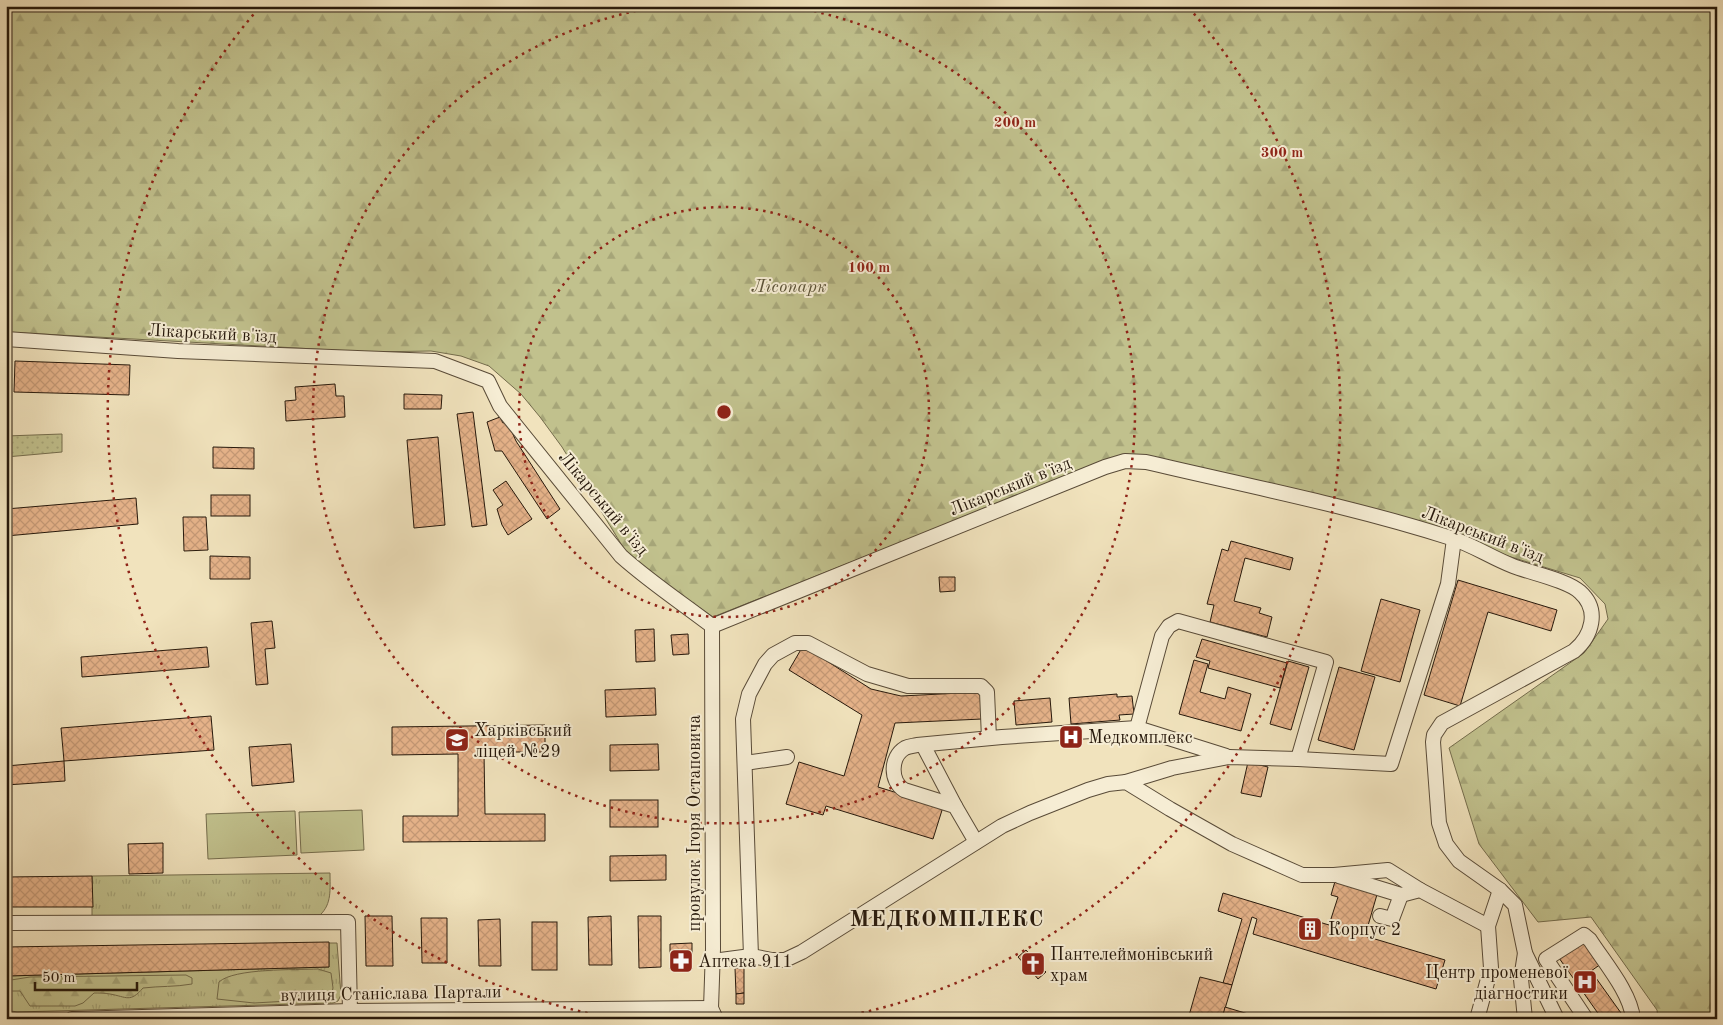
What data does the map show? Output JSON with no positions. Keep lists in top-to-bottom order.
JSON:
{
  "streets": {
    "street": ["Лікарський в'їзд", "провулок Ігоря Остаповича", "вулиця Станіслава Партали"]
  },
  "crossings": [
    ["Лікарський в'їзд", "провулок Ігоря Остаповича"],
    ["провулок Ігоря Остаповича", "вулиця Станіслава Партали"]
  ],
  "districts": ["МЕДКОМПЛЕКС"],
  "parks": ["Лісопарк"],
  "places": {
    "hospital": ["Медкомплекс", "Центр променевої діагностики"],
    "school or university": ["Харківський ліцей №29"],
    "building": ["Корпус 2"],
    "pharmacy": ["Аптека 911"],
    "church": ["Пантелеймонівський храм"]
  },
  "scale_bar": "50 m",
  "rings": ["200 m", "300 m", "100 m"]
}
